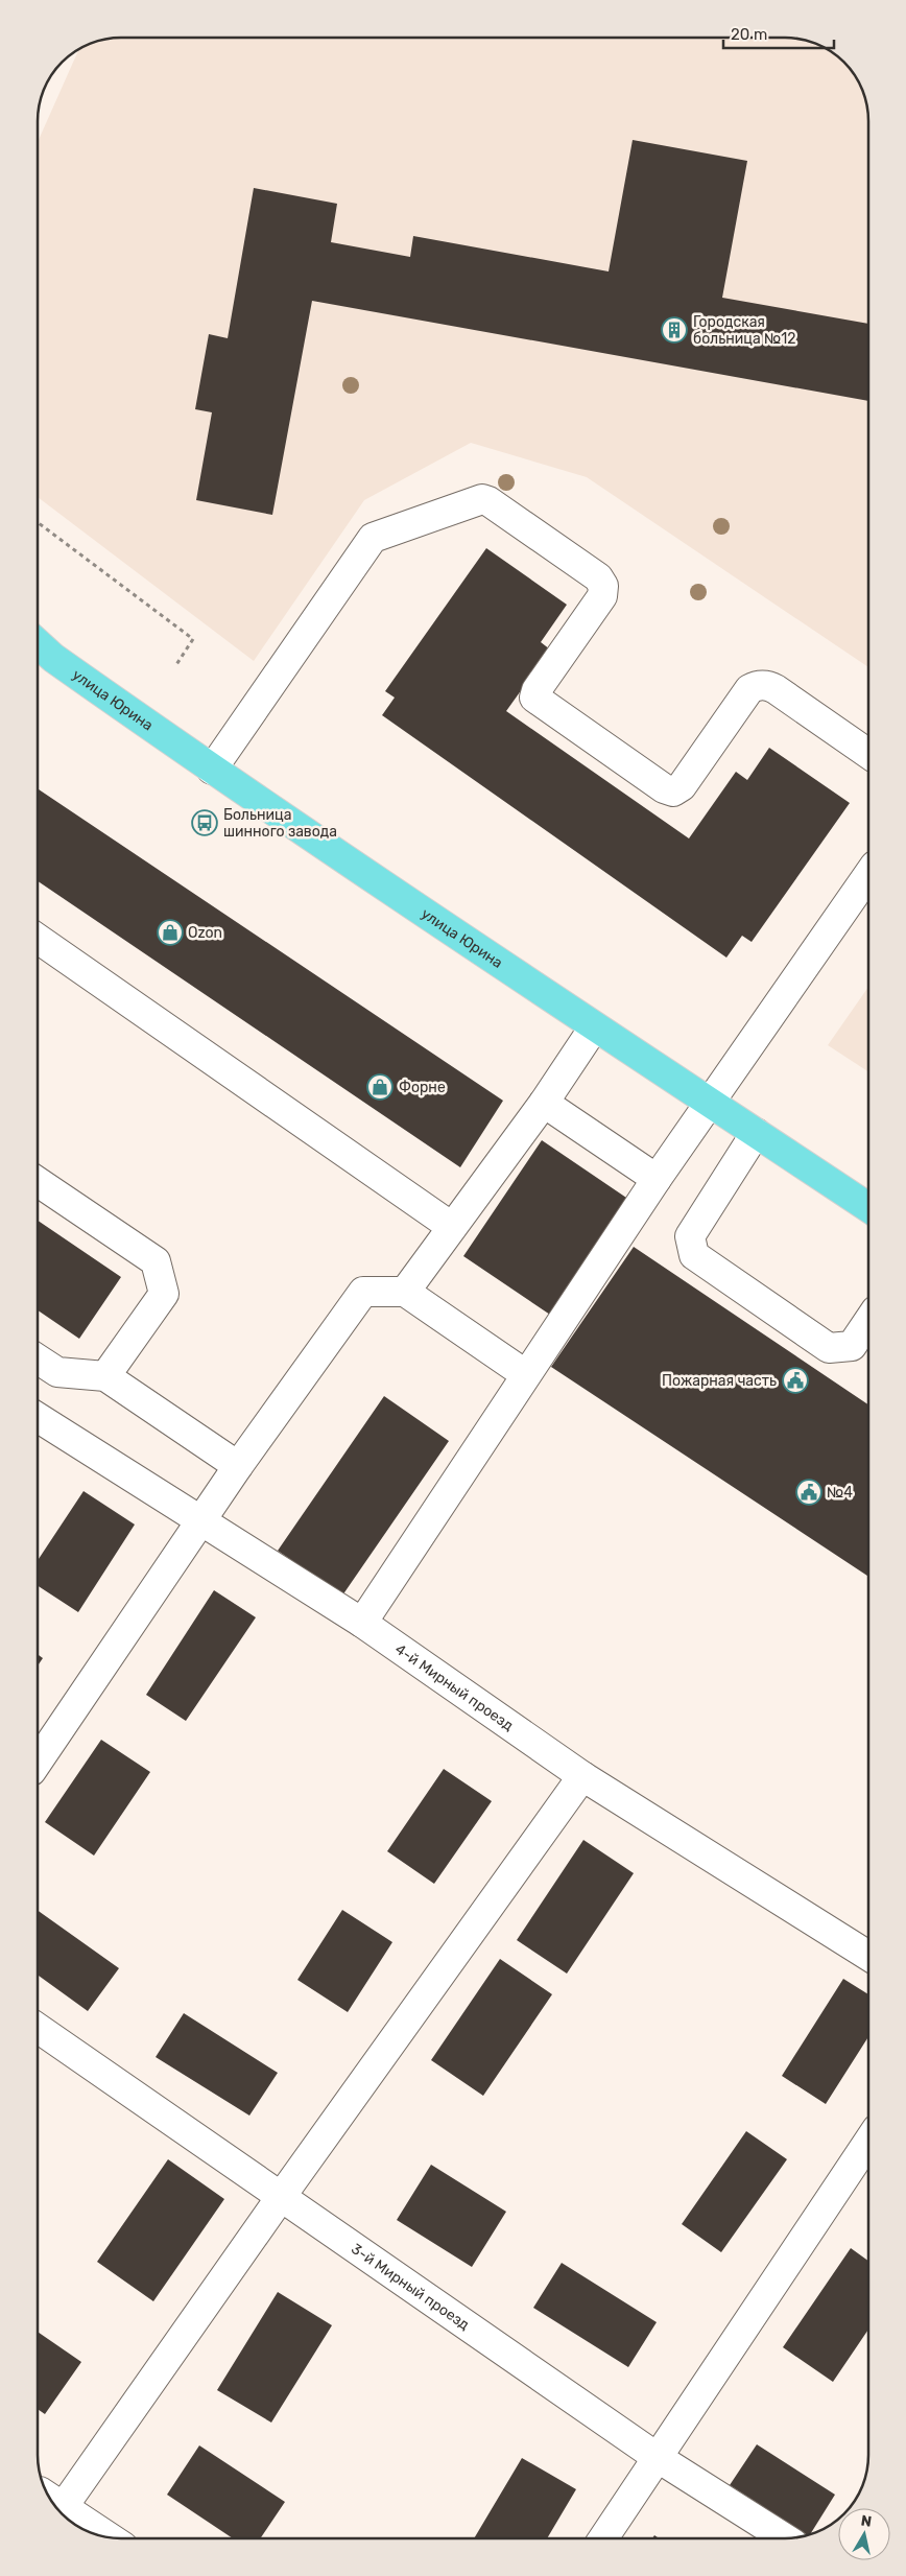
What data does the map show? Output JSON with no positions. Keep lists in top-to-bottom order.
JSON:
{
  "streets": {
    "main road": ["улица Юрина"],
    "street": ["4-й Мирный проезд", "3-й Мирный проезд"]
  },
  "places": {
    "building": ["Городская больница №12"],
    "bus stop": ["Больница шинного завода"],
    "shop": ["Ozon", "Форне"],
    "public building": ["Пожарная часть", "№4"]
  },
  "scale_bar": "20 m",
  "north": "top"
}
